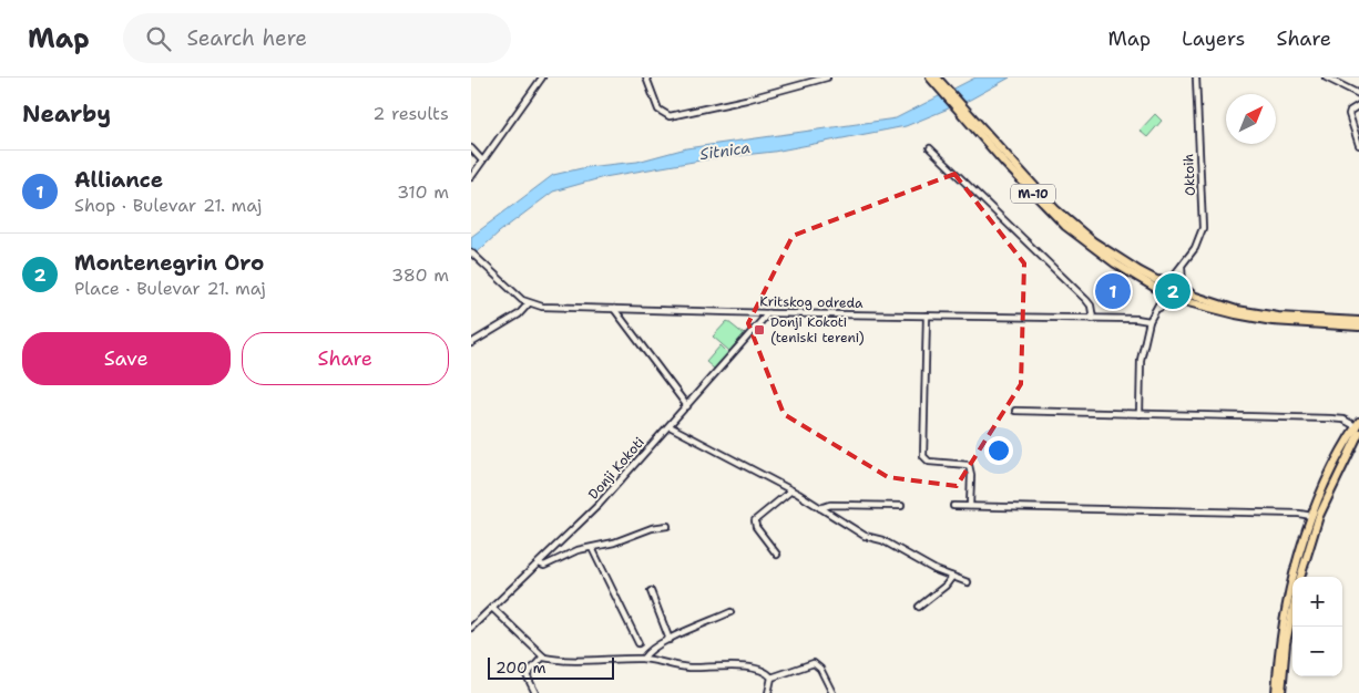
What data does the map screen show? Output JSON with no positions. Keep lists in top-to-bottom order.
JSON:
{
  "streets": {
    "main road": ["M-10"],
    "street": ["Oktoih", "Kritskog odreda", "Donji Kokoti"]
  },
  "crossings": [
    ["Oktoih", "M-10"],
    ["Kritskog odreda", "Donji Kokoti"]
  ],
  "water": ["Sitnica"],
  "places": {
    "transit": ["Donji Kokoti (teniski tereni)"]
  },
  "scale_bar": "200 m",
  "north": "top right",
  "page": {
    "header": "Map",
    "search": "Search here",
    "nav": ["Map", "Layers", "Share"],
    "heading": ["Nearby", "2 results"],
    "list": [
      {
        "mark": "1",
        "name": "Alliance",
        "note": "Shop · Bulevar 21. maj",
        "value": "310 m"
      },
      {
        "mark": "2",
        "name": "Montenegrin Oro",
        "note": "Place · Bulevar 21. maj",
        "value": "380 m"
      }
    ],
    "pins": ["1", "2"],
    "buttons": ["Save", "Share"],
    "map_buttons": ["+", "−"],
    "scale": "200 m"
  }
}
